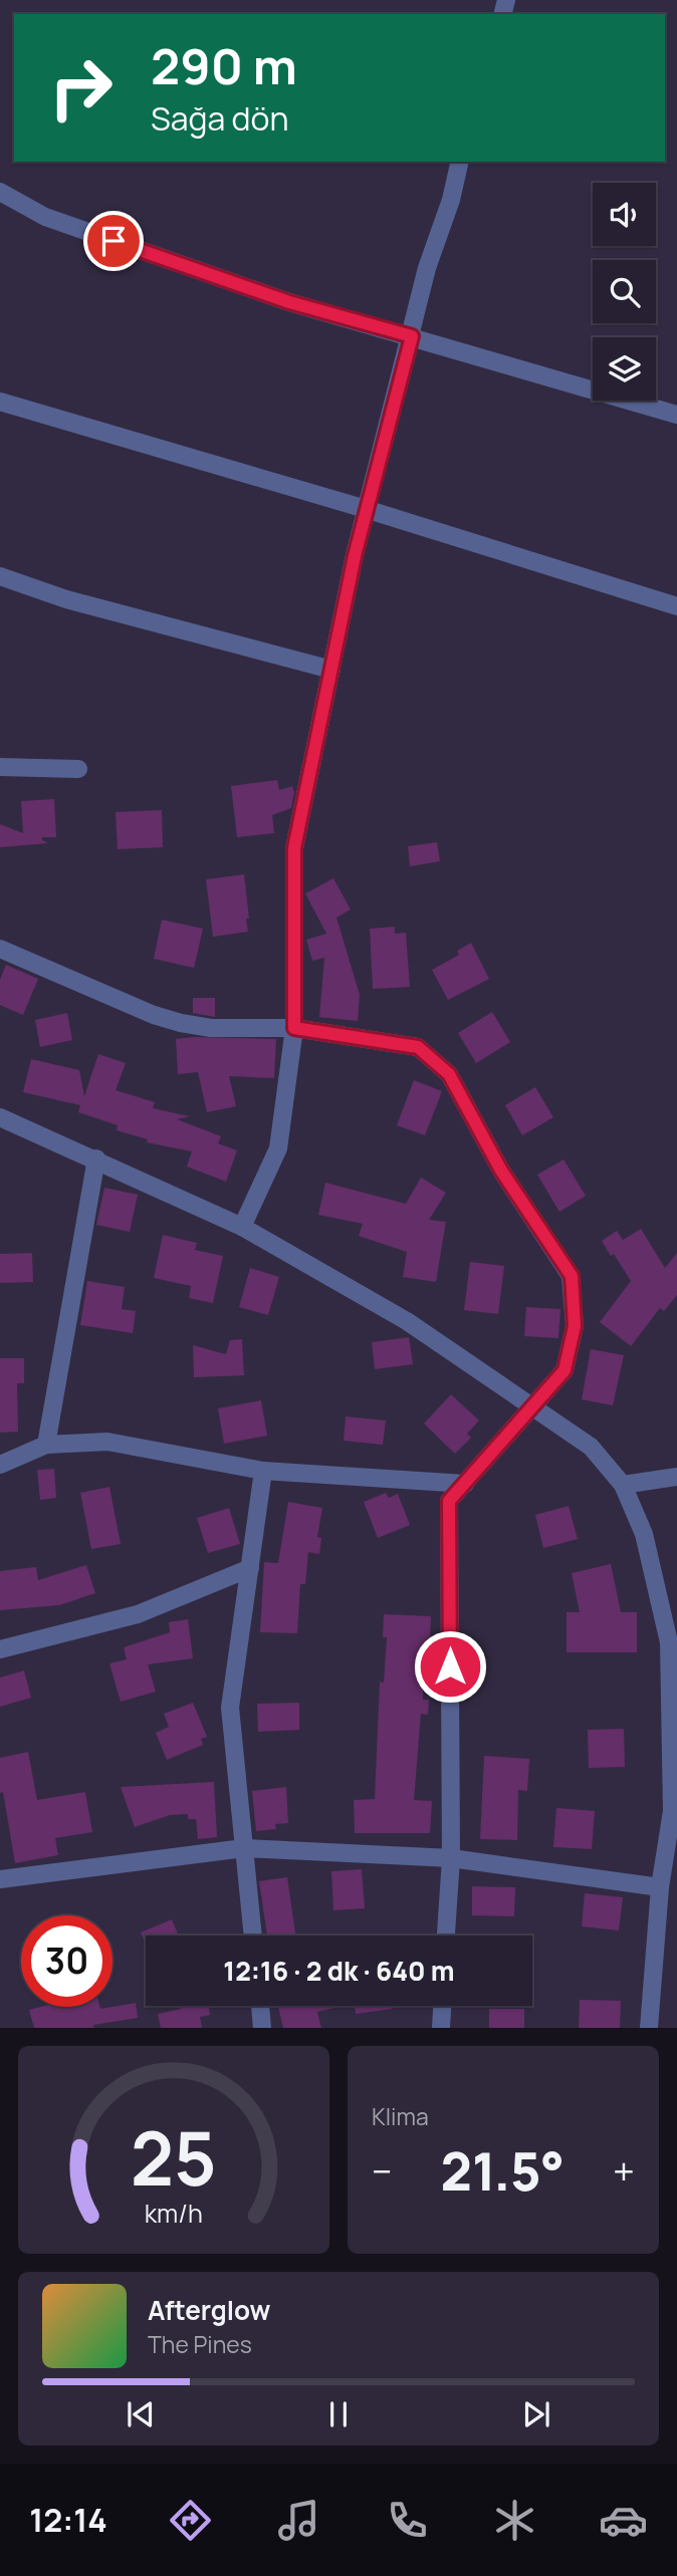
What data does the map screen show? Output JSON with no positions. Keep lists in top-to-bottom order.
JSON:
{
  "page": {
    "turn": ["290 m", "Sağa dön"],
    "limit": "30",
    "trip": "12:16 · 2 dk · 640 m",
    "tile": "Klima",
    "heat": ["−", "21.5°", "+"],
    "song": ["Afterglow", "The Pines"],
    "tabs": "12:14",
    "gauge": ["25", "km/h"]
  }
}
